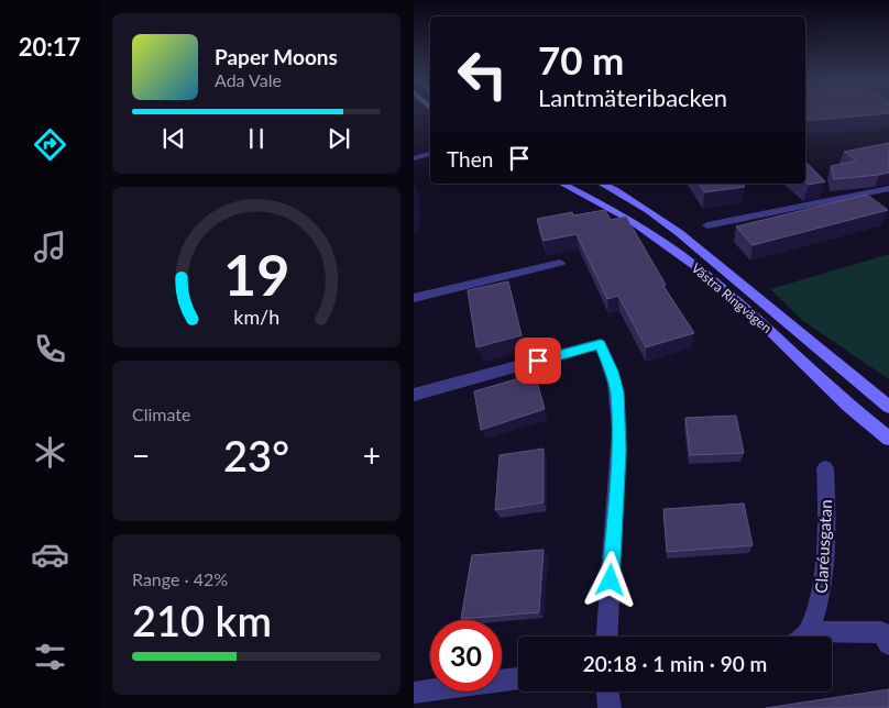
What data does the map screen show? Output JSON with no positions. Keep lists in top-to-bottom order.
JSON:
{
  "streets": {
    "main road": ["Västra Ringvägen"],
    "street": ["Claréusgatan"]
  },
  "page": {
    "tabs": "20:17",
    "turn": ["70 m", "Lantmäteribacken"],
    "song": ["Paper Moons", "Ada Vale"],
    "then": "Then",
    "tile": [
      "Climate",
      ["Range · 42%", "210 km"]
    ],
    "heat": ["−", "23°", "+"],
    "limit": "30",
    "trip": "20:18 · 1 min · 90 m",
    "gauge": ["19", "km/h"]
  }
}
